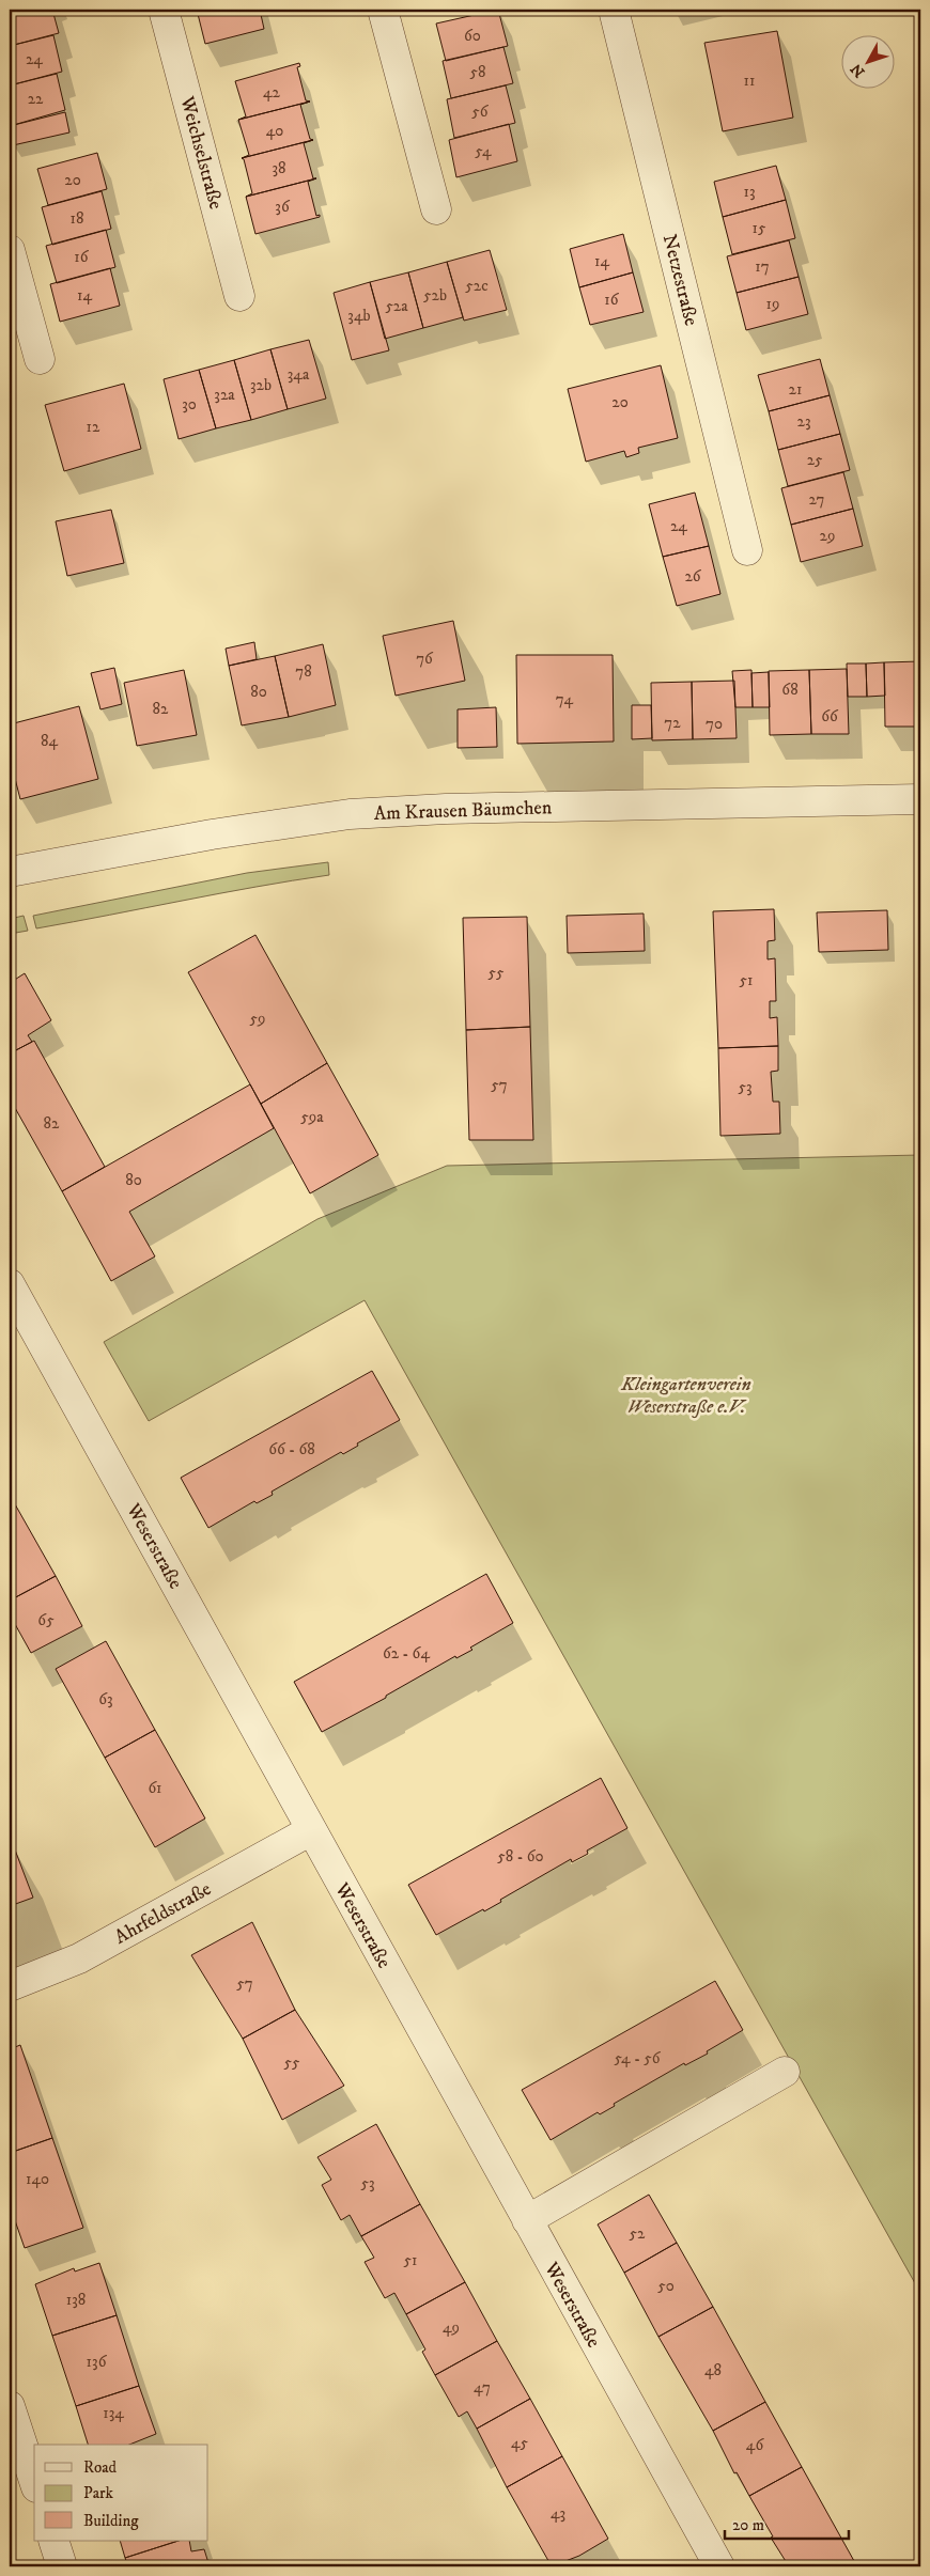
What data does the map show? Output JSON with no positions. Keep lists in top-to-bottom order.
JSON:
{
  "streets": {
    "street": [
      "Weichselstraße",
      "Netzestraße",
      "Am Krausen Bäumchen",
      "Weserstraße",
      "Ahrfeldstraße"
    ]
  },
  "crossings": [
    ["Weserstraße", "Ahrfeldstraße"]
  ],
  "parks": ["Kleingartenverein Weserstraße e.V."],
  "house_numbers": [
    "60",
    "24",
    "58",
    "11",
    "42",
    "22",
    "56",
    "40",
    "54",
    "38",
    "20",
    "13",
    "36",
    "18",
    "15",
    "16",
    "14",
    "17",
    "52c",
    "14",
    "52b",
    "16",
    "19",
    "52a",
    "34b",
    "34a",
    "32b",
    "21",
    "32a",
    "20",
    "30",
    "23",
    "12",
    "25",
    "27",
    "24",
    "29",
    "26",
    "76",
    "78",
    "68",
    "80",
    "74",
    "82",
    "66",
    "72",
    "70",
    "84",
    "55",
    "51",
    "59",
    "57",
    "53",
    "59a",
    "82",
    "80",
    "66 - 68",
    "65",
    "62 - 64",
    "63",
    "61",
    "58 - 60",
    "57",
    "54 - 56",
    "55",
    "140",
    "53",
    "52",
    "51",
    "50",
    "138",
    "49",
    "136",
    "48",
    "47",
    "134",
    "45",
    "46",
    "43"
  ],
  "legend": ["Road", "Park", "Building"],
  "scale_bar": "20 m",
  "north": "bottom left"
}
